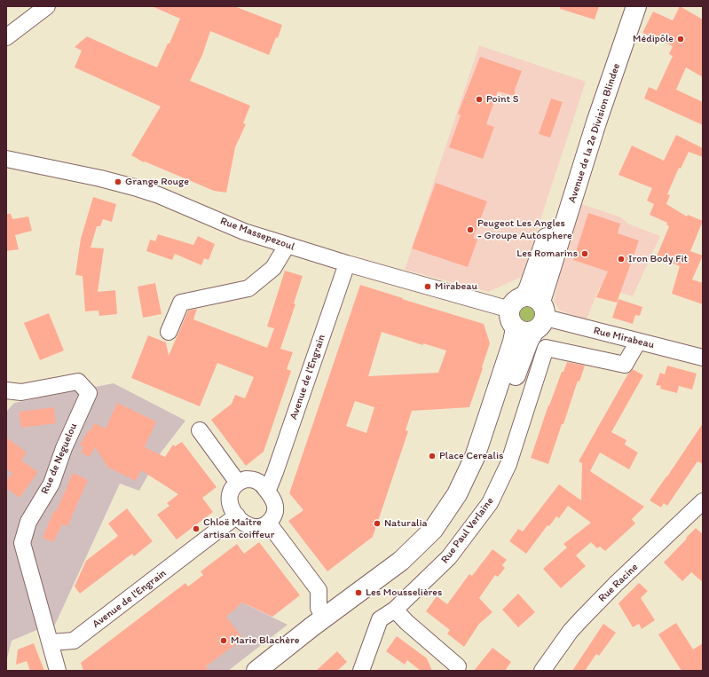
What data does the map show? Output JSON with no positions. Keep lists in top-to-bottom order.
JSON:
{
  "streets": {
    "main road": ["Avenue de la 2e Division Blindee"],
    "street": [
      "Rue Massepezoul",
      "Rue Mirabeau",
      "Avenue de l'Engrain",
      "Rue de Neguelou",
      "Rue Paul Verlaine",
      "Rue Racine"
    ]
  },
  "crossings": [
    ["Avenue de la 2e Division Blindee", "Rue Mirabeau"],
    ["Rue Massepezoul", "Avenue de l'Engrain"],
    ["Rue Mirabeau", "Rue Paul Verlaine"],
    ["Avenue de l'Engrain", "Rue de Neguelou"]
  ],
  "places": [
    "Médipôle",
    "Point S",
    "Grange Rouge",
    "Peugeot Les Angles - Groupe Autosphere",
    "Les Romarins",
    "Iron Body Fit",
    "Mirabeau",
    "Place Cerealis",
    "Naturalia",
    "Chloë Maître artisan coiffeur",
    "Les Mousselières",
    "Marie Blachère"
  ]
}
